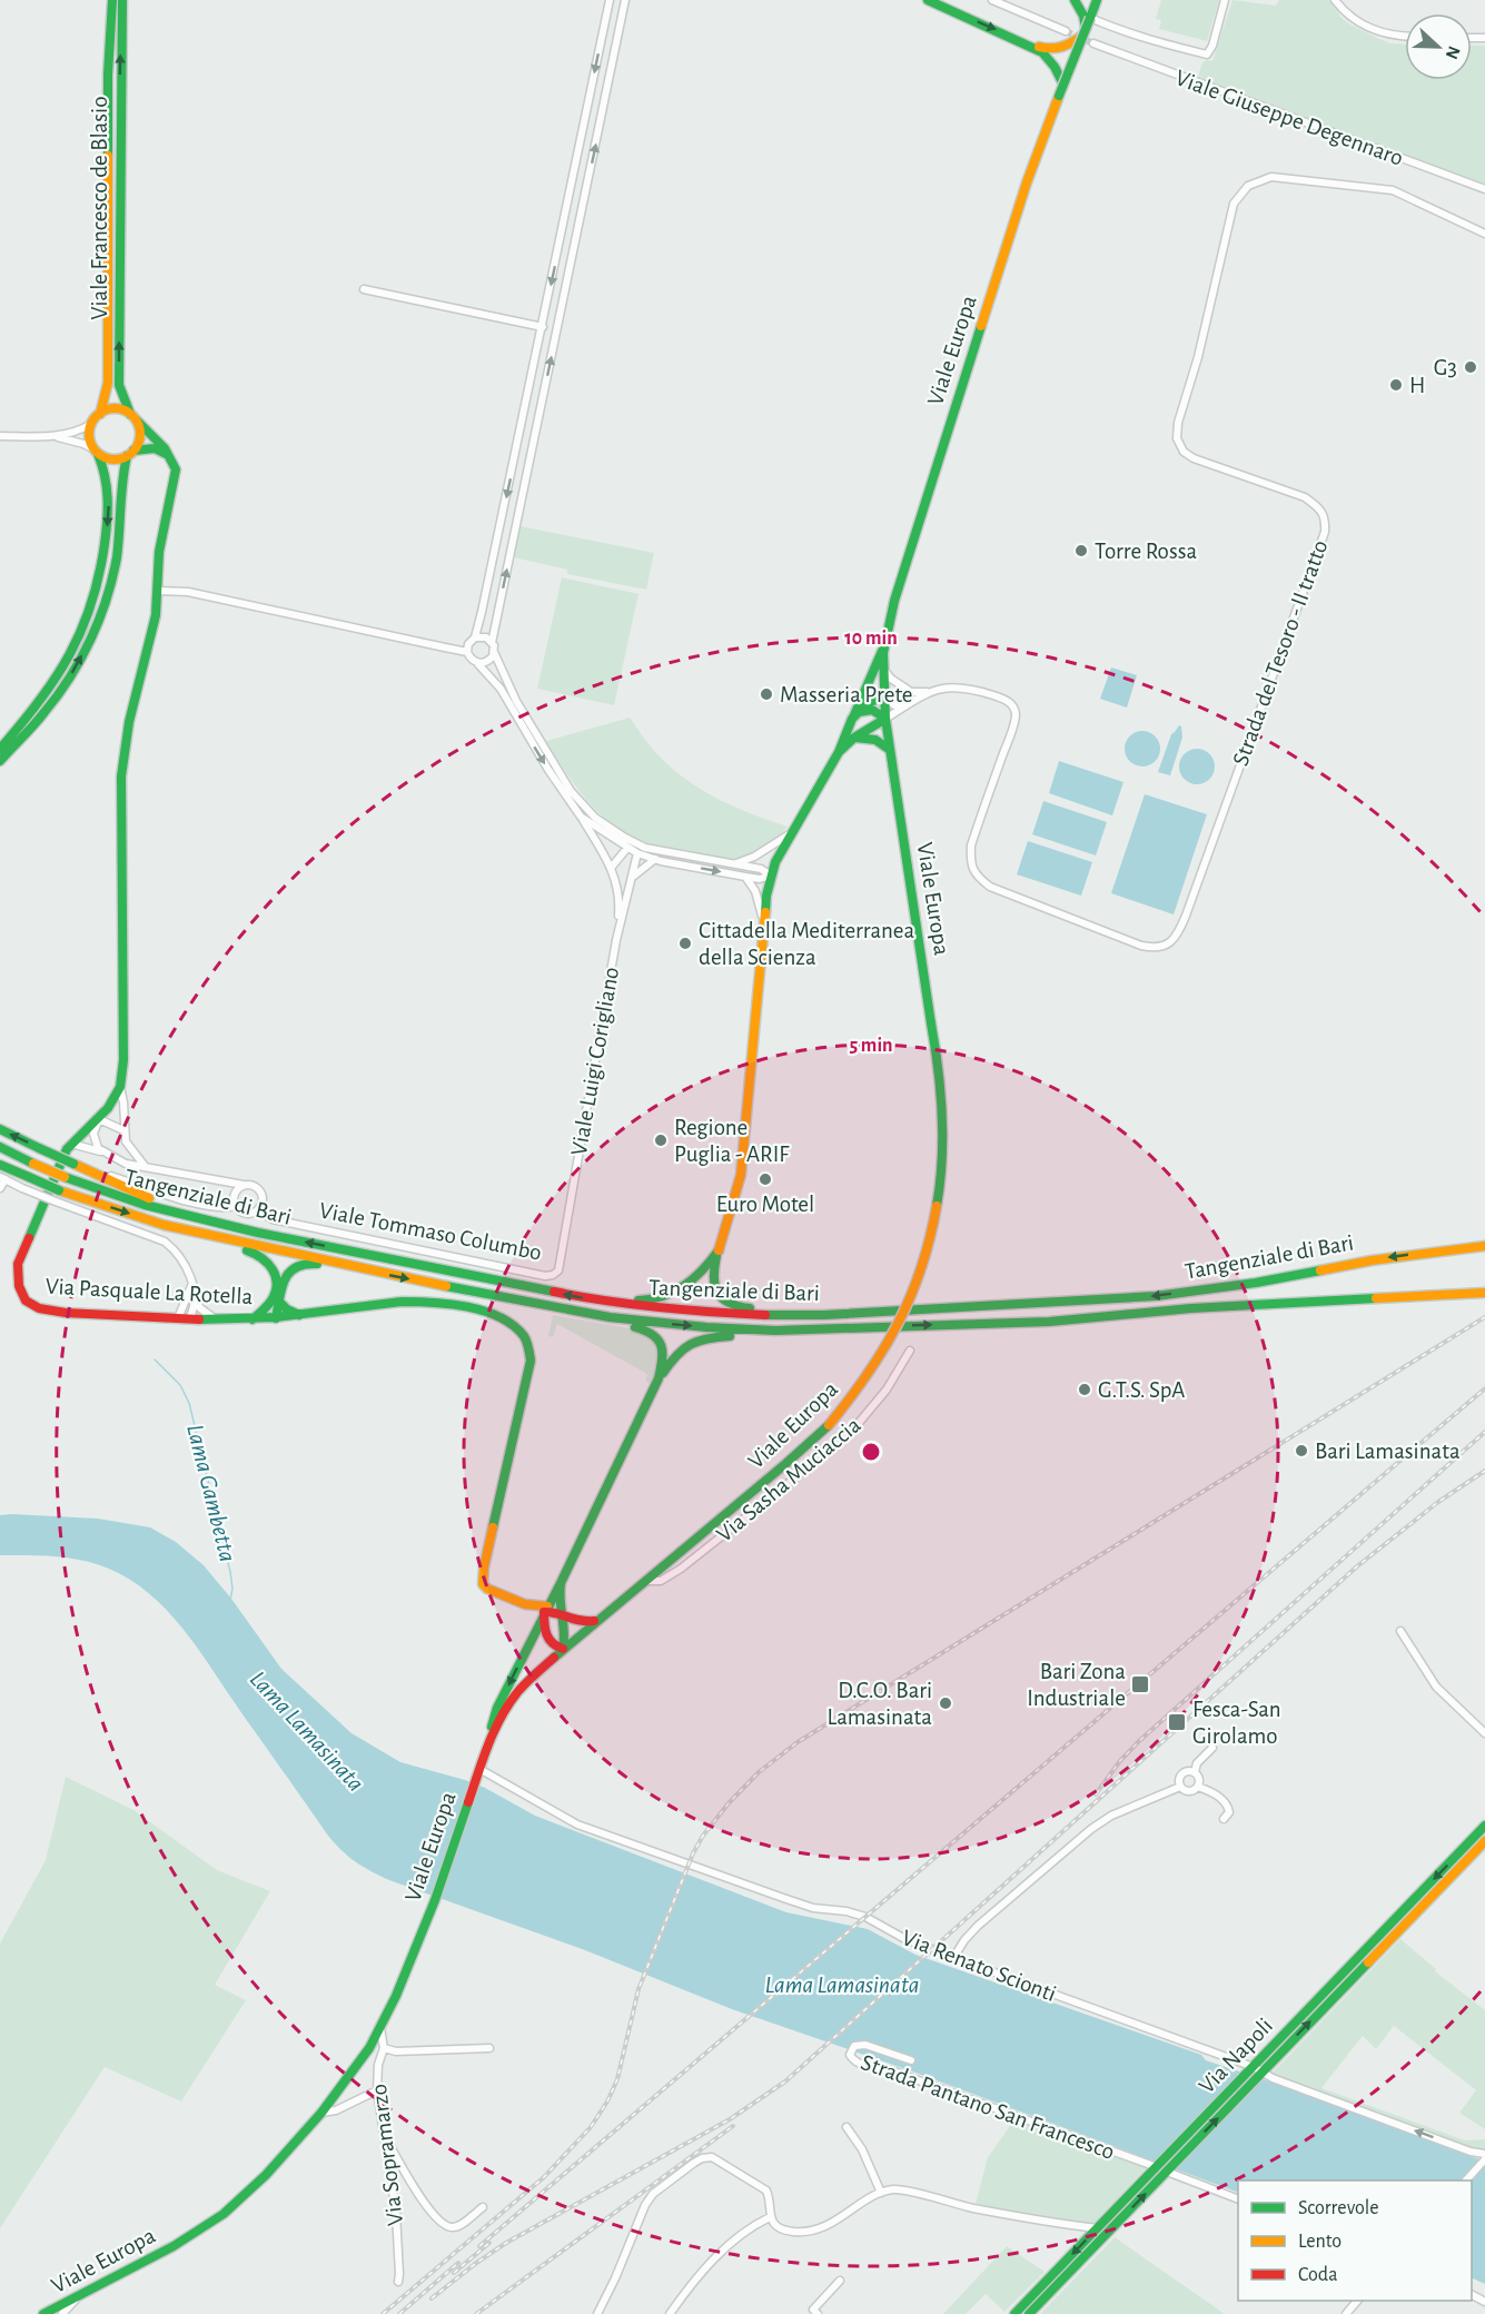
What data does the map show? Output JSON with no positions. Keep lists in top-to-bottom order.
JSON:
{
  "streets": {
    "main road": [
      "Viale Francesco de Blasio",
      "Viale Europa",
      "Tangenziale di Bari",
      "Via Pasquale La Rotella",
      "Via Napoli"
    ],
    "street": [
      "Viale Giuseppe Degennaro",
      "Strada del Tesoro - II tratto",
      "Viale Luigi Corigliano",
      "Viale Tommaso Columbo",
      "Via Sasha Muciaccia",
      "Via Renato Scionti",
      "Strada Pantano San Francesco",
      "Via Sopramarzo"
    ]
  },
  "crossings": [
    ["Viale Europa", "Via Sasha Muciaccia"],
    ["Viale Europa", "Via Renato Scionti"],
    ["Viale Europa", "Via Sopramarzo"],
    ["Viale Luigi Corigliano", "Viale Tommaso Columbo"],
    ["Via Renato Scionti", "Via Napoli"],
    ["Via Napoli", "Strada Pantano San Francesco"]
  ],
  "water": ["Lama Gambetta", "Lama Lamasinata"],
  "places": {
    "other": [
      "G3",
      "H",
      "Torre Rossa",
      "Masseria Prete",
      "Cittadella Mediterranea della Scienza",
      "Regione Puglia - ARIF",
      "Euro Motel",
      "G.T.S. SpA",
      "Bari Lamasinata",
      "D.C.O. Bari Lamasinata"
    ],
    "transit": ["Bari Zona Industriale", "Fesca-San Girolamo"]
  },
  "legend": ["Scorrevole", "Lento", "Coda"],
  "north": "right",
  "rings": ["10 min", "5 min"]
}
